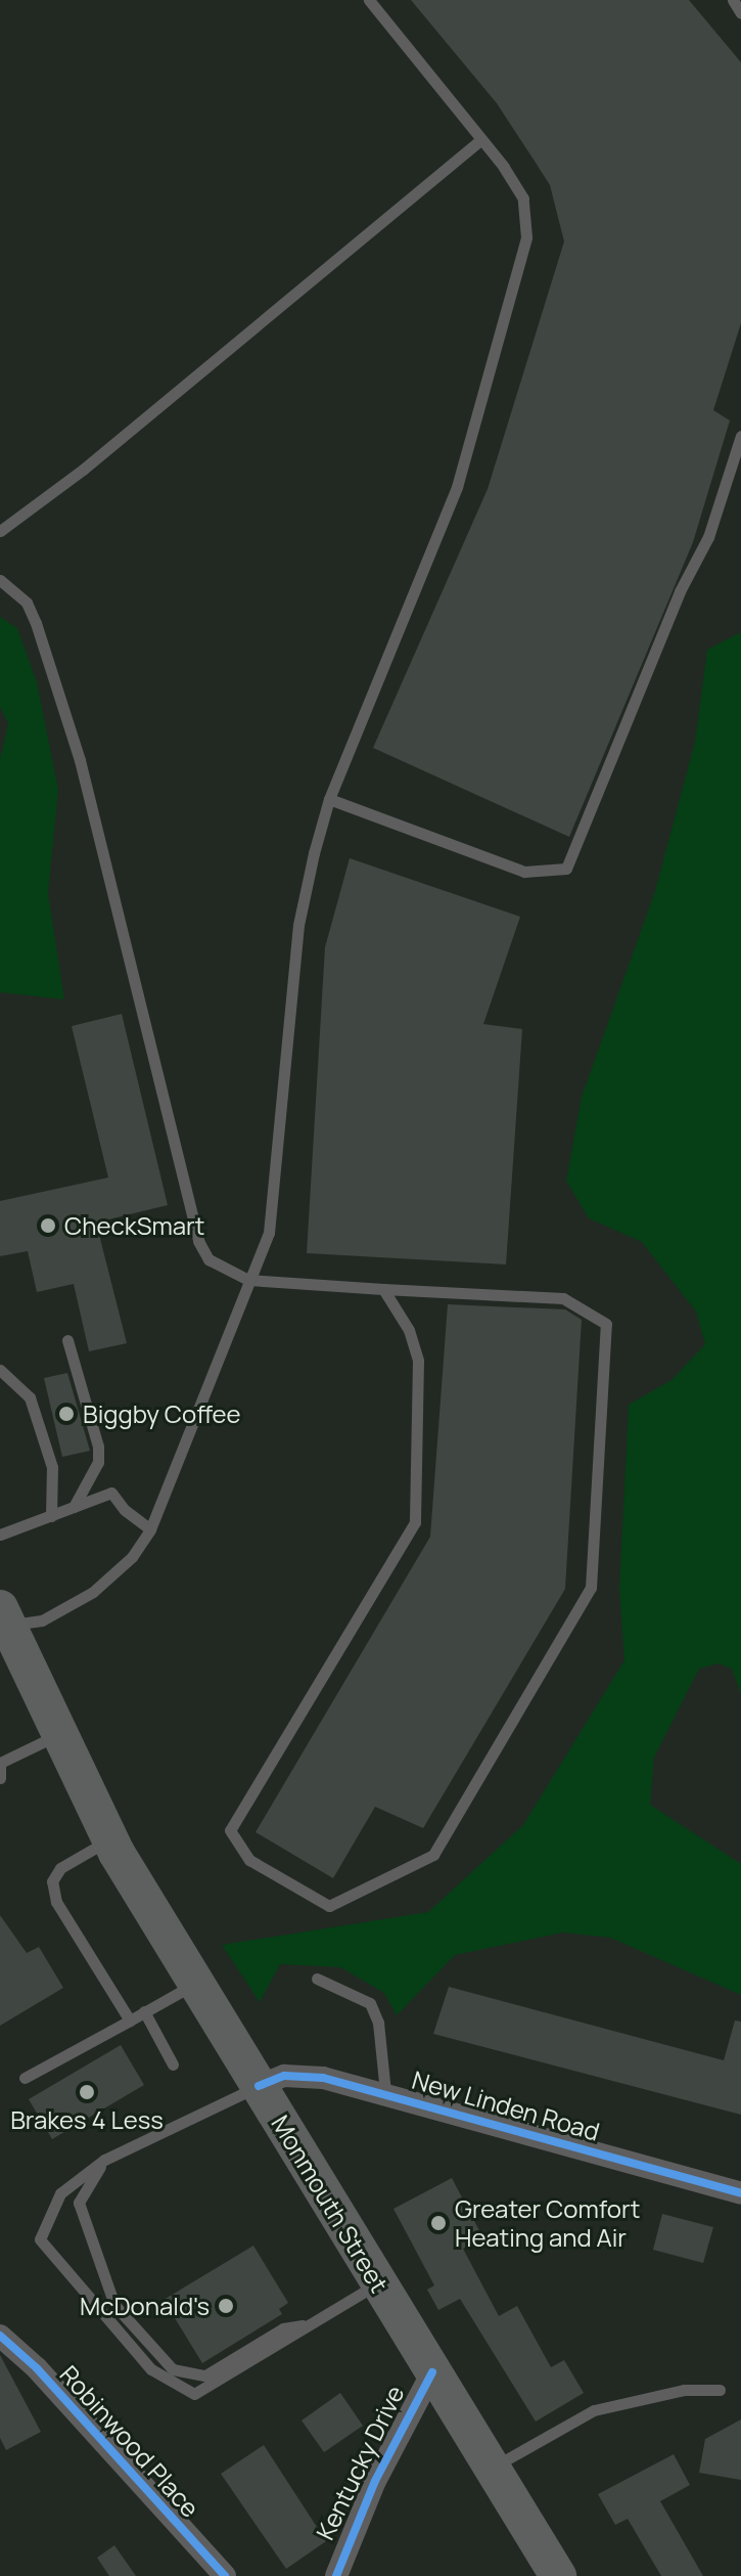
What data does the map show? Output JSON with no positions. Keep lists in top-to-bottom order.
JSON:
{
  "streets": {
    "main road": ["Monmouth Street"],
    "street": ["New Linden Road", "Robinwood Place", "Kentucky Drive"]
  },
  "crossings": [
    ["New Linden Road", "Monmouth Street"],
    ["Monmouth Street", "Kentucky Drive"]
  ],
  "places": [
    "CheckSmart",
    "Biggby Coffee",
    "Brakes 4 Less",
    "Greater Comfort Heating and Air",
    "McDonald's"
  ]
}
